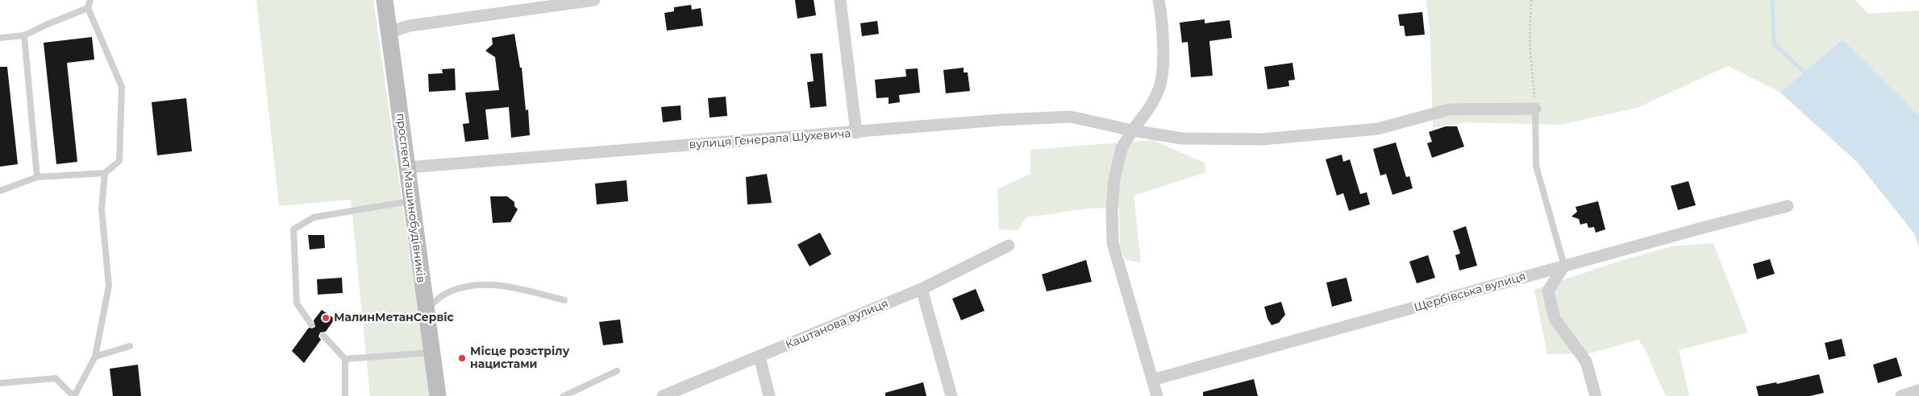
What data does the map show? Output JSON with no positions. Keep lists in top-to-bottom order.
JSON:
{
  "streets": {
    "street": [
      "вулиця Генерала Шухевича",
      "проспект Машинобудівників",
      "Щербівська вулиця",
      "Каштанова вулиця"
    ]
  },
  "crossings": [
    ["вулиця Генерала Шухевича", "проспект Машинобудівників"]
  ],
  "places": ["МалинМетанСервіс", "Місце розстрілу нацистами"]
}
